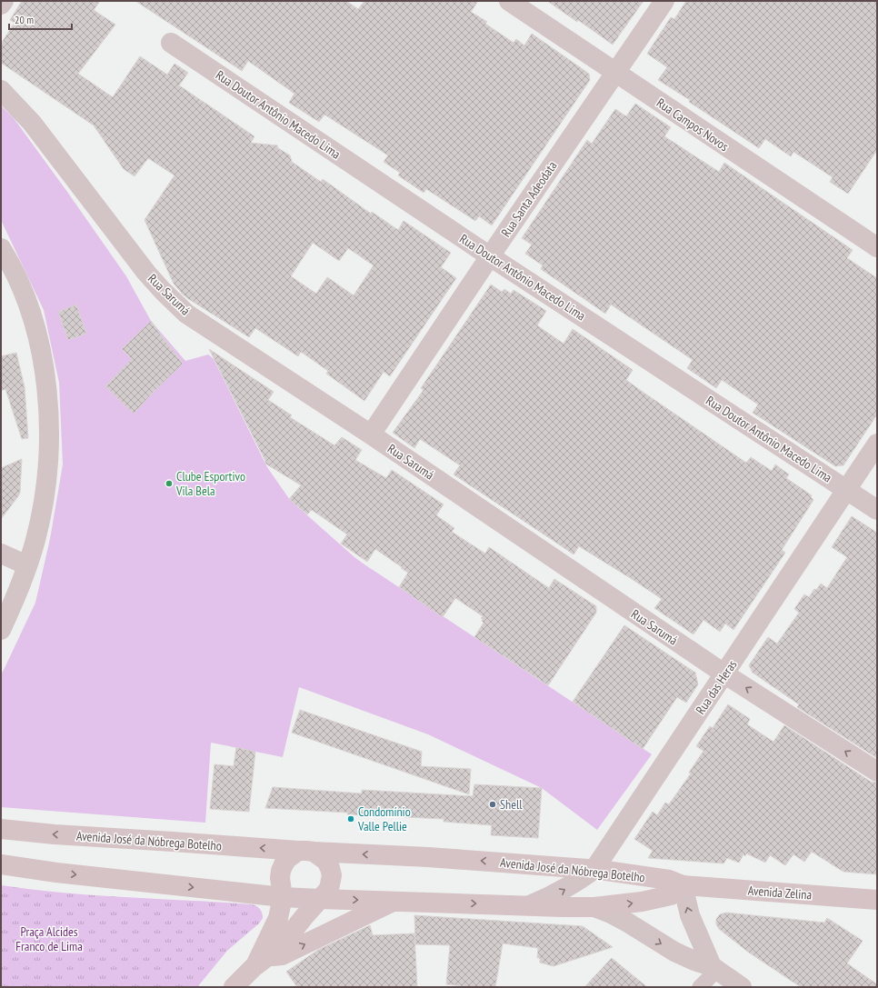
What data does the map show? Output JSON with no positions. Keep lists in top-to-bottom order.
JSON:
{
  "streets": {
    "main road": ["Avenida José da Nóbrega Botelho", "Avenida Zelina"],
    "street": [
      "Rua Doutor Antônio Macedo Lima",
      "Rua Campos Novos",
      "Rua Santa Adeodata",
      "Rua Sarumá",
      "Rua das Heras"
    ]
  },
  "crossings": [
    ["Rua Doutor Antônio Macedo Lima", "Rua Santa Adeodata"],
    ["Rua Doutor Antônio Macedo Lima", "Rua das Heras"],
    ["Rua Campos Novos", "Rua Santa Adeodata"],
    ["Rua Santa Adeodata", "Rua Sarumá"],
    ["Rua Sarumá", "Rua das Heras"],
    ["Rua das Heras", "Avenida José da Nóbrega Botelho"],
    ["Avenida José da Nóbrega Botelho", "Avenida Zelina"]
  ],
  "parks": ["Praça Alcides Franco de Lima"],
  "places": ["Clube Esportivo Vila Bela", "Shell", "Condomínio Valle Pellie"],
  "scale_bar": "20 m"
}
